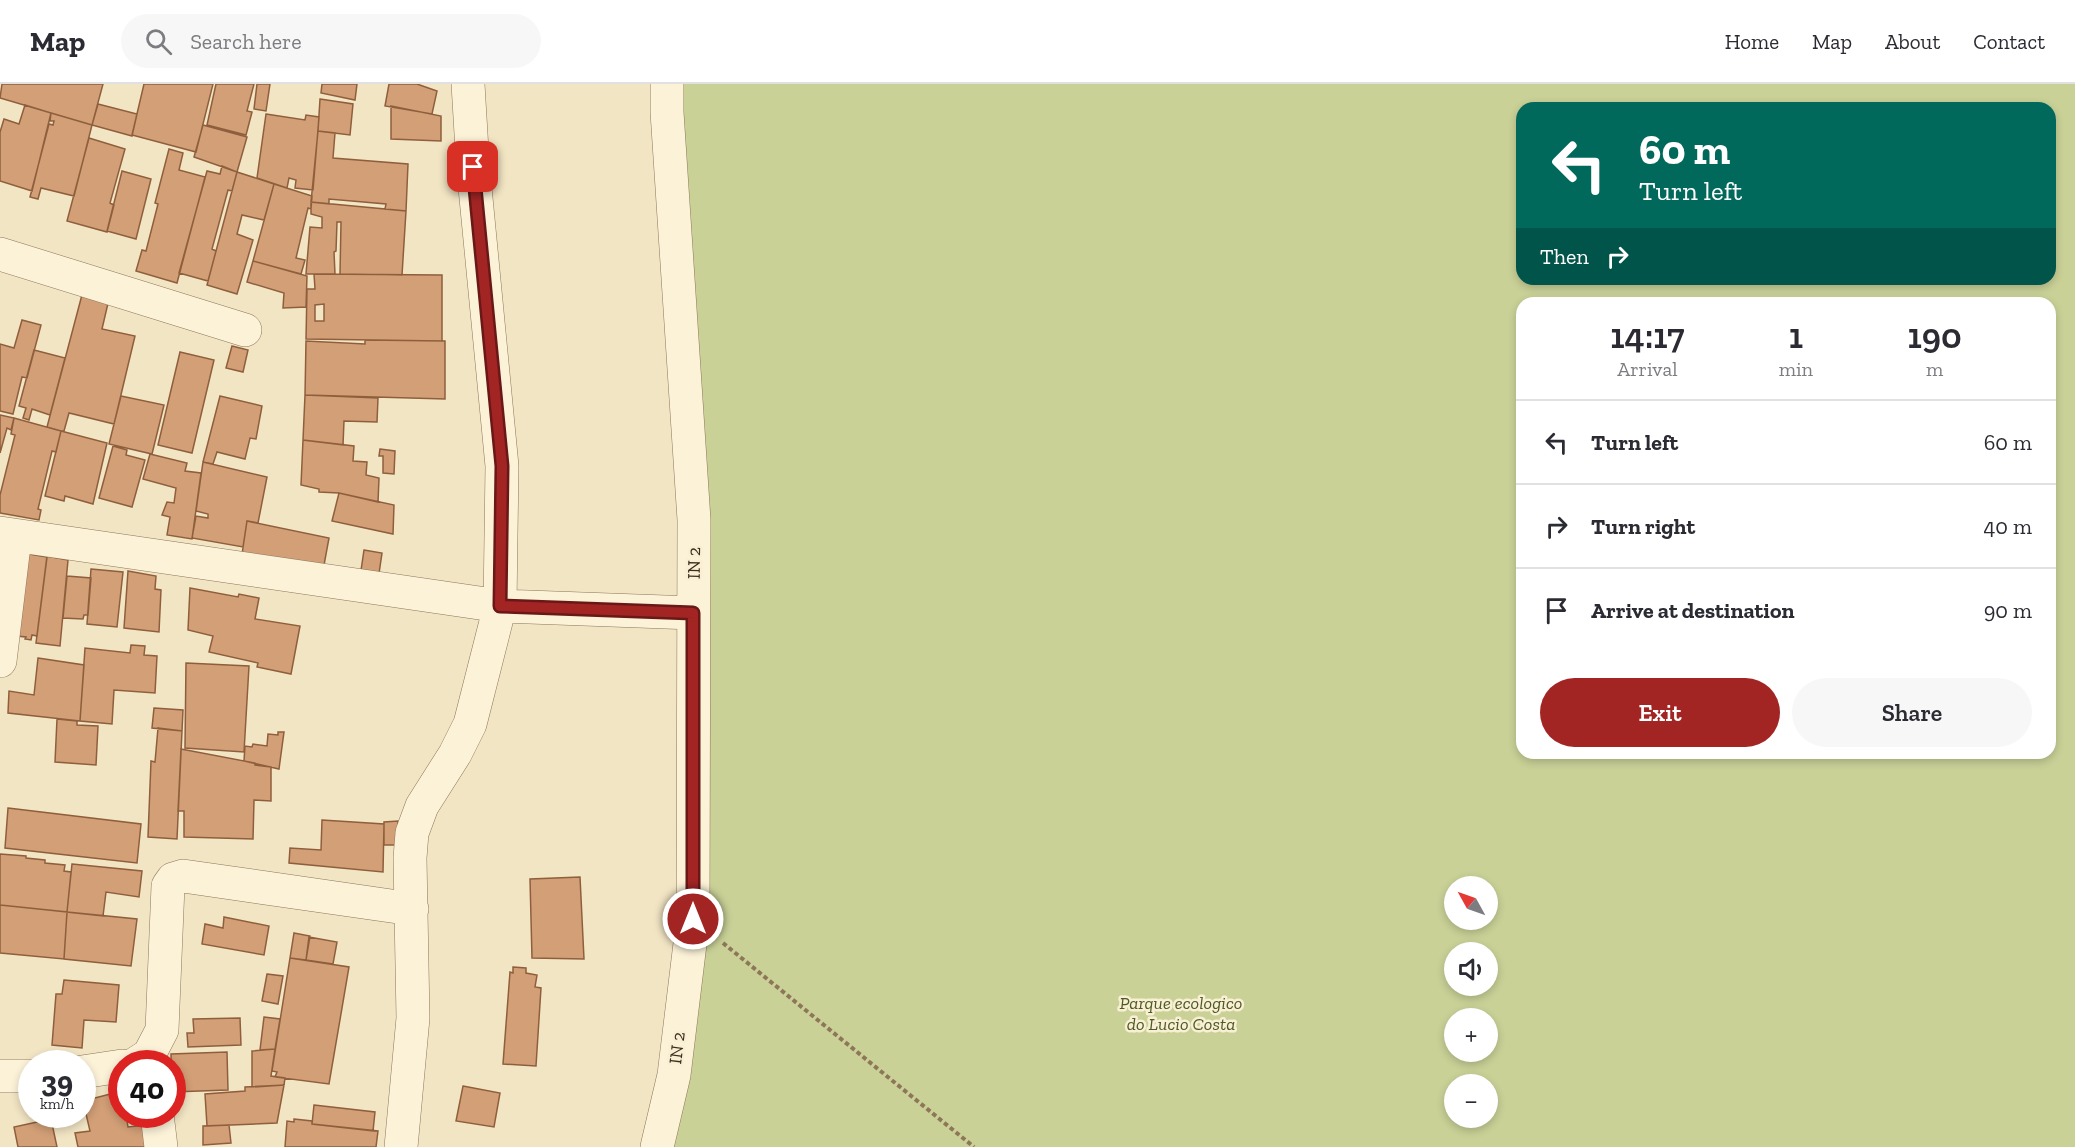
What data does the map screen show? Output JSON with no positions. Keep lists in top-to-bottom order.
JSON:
{
  "streets": {
    "street": ["IN 2"]
  },
  "parks": ["Parque ecologico do Lucio Costa"],
  "north": "top left",
  "page": {
    "header": "Map",
    "search": "Search here",
    "nav": [
      "Home",
      "Map",
      "About",
      "Contact"
    ],
    "turn": ["60 m", "Turn left"],
    "then": "Then",
    "eta": [
      "14:17",
      "Arrival",
      "1",
      "min",
      "190",
      "m"
    ],
    "list": [
      {
        "name": "Turn left",
        "value": "60 m"
      },
      {
        "name": "Turn right",
        "value": "40 m"
      },
      {
        "name": "Arrive at destination",
        "value": "90 m"
      }
    ],
    "buttons": ["Exit", "Share"],
    "map_buttons": ["+", "−"],
    "speed": "39 km/h",
    "limit": "40"
  }
}
